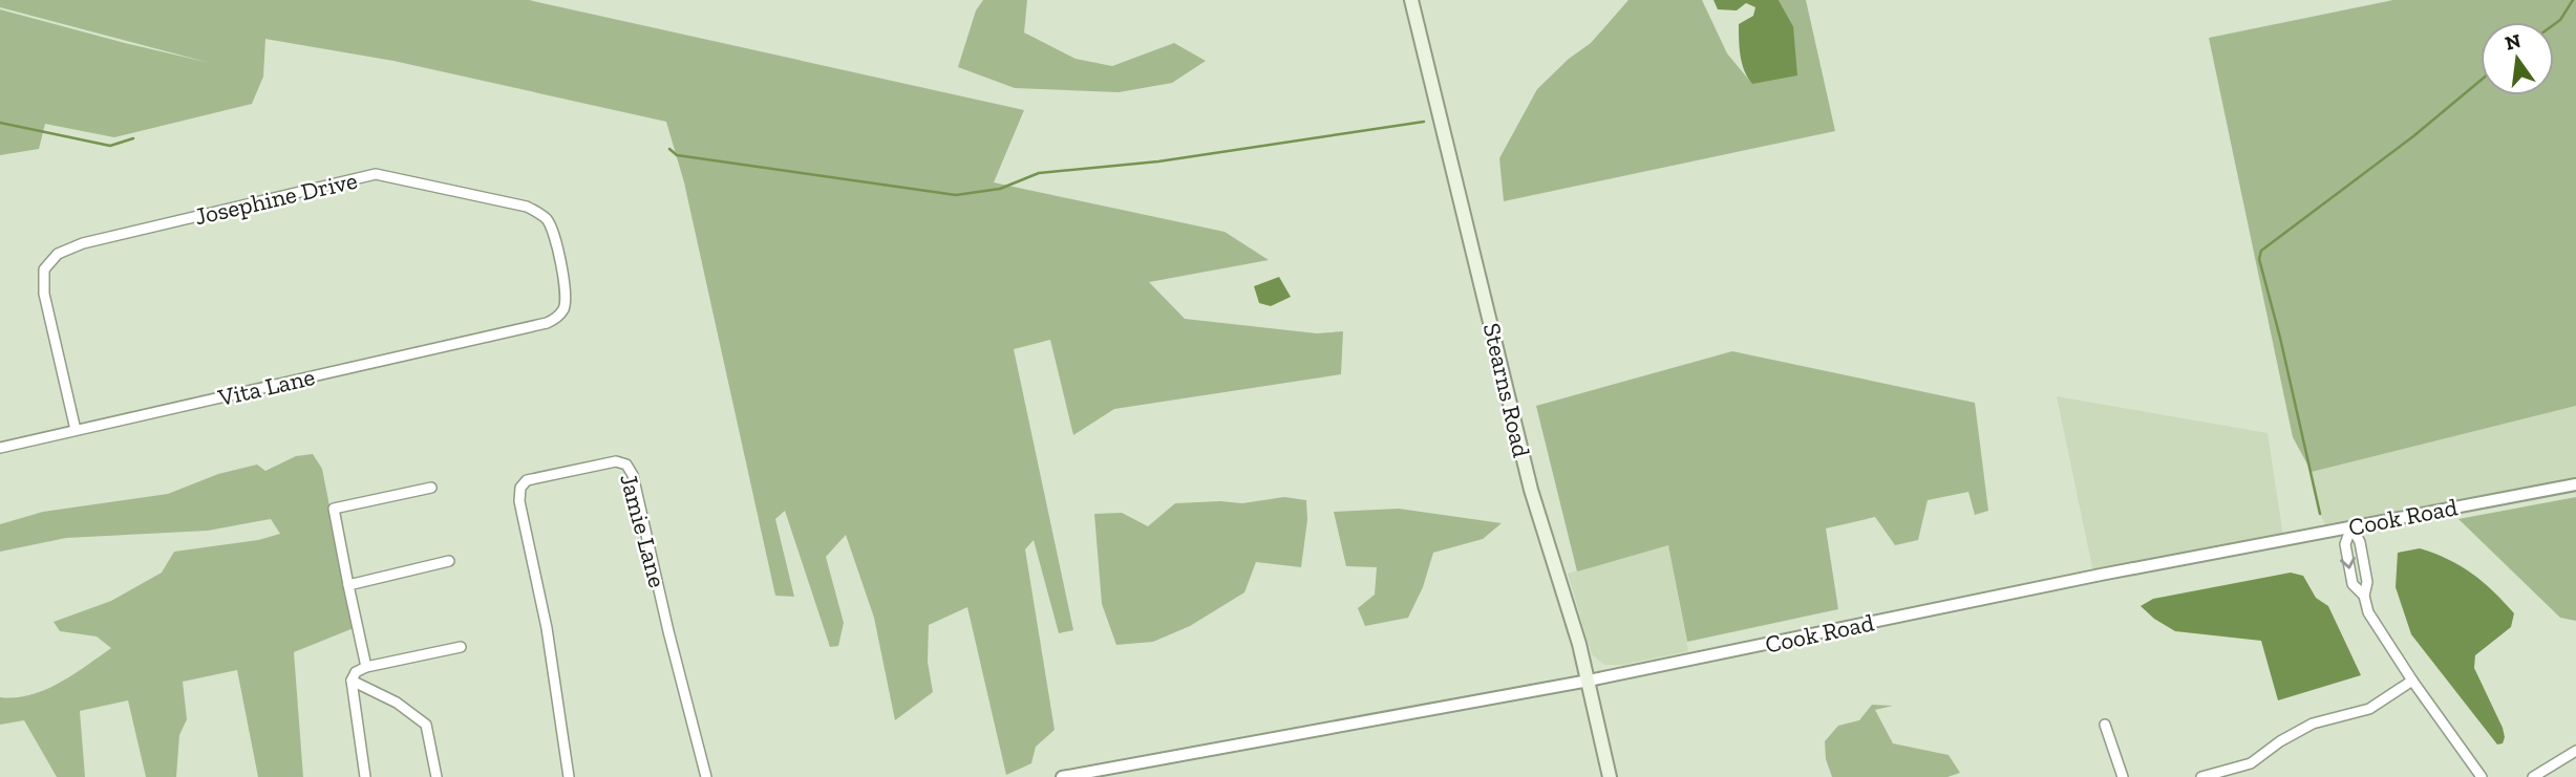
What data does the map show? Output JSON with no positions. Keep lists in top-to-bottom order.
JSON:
{
  "streets": {
    "main road": ["Stearns Road"],
    "street": [
      "Josephine Drive",
      "Vita Lane",
      "Cook Road",
      "Jamie Lane"
    ]
  },
  "crossings": [
    ["Josephine Drive", "Vita Lane"],
    ["Stearns Road", "Cook Road"]
  ],
  "north": "top"
}
